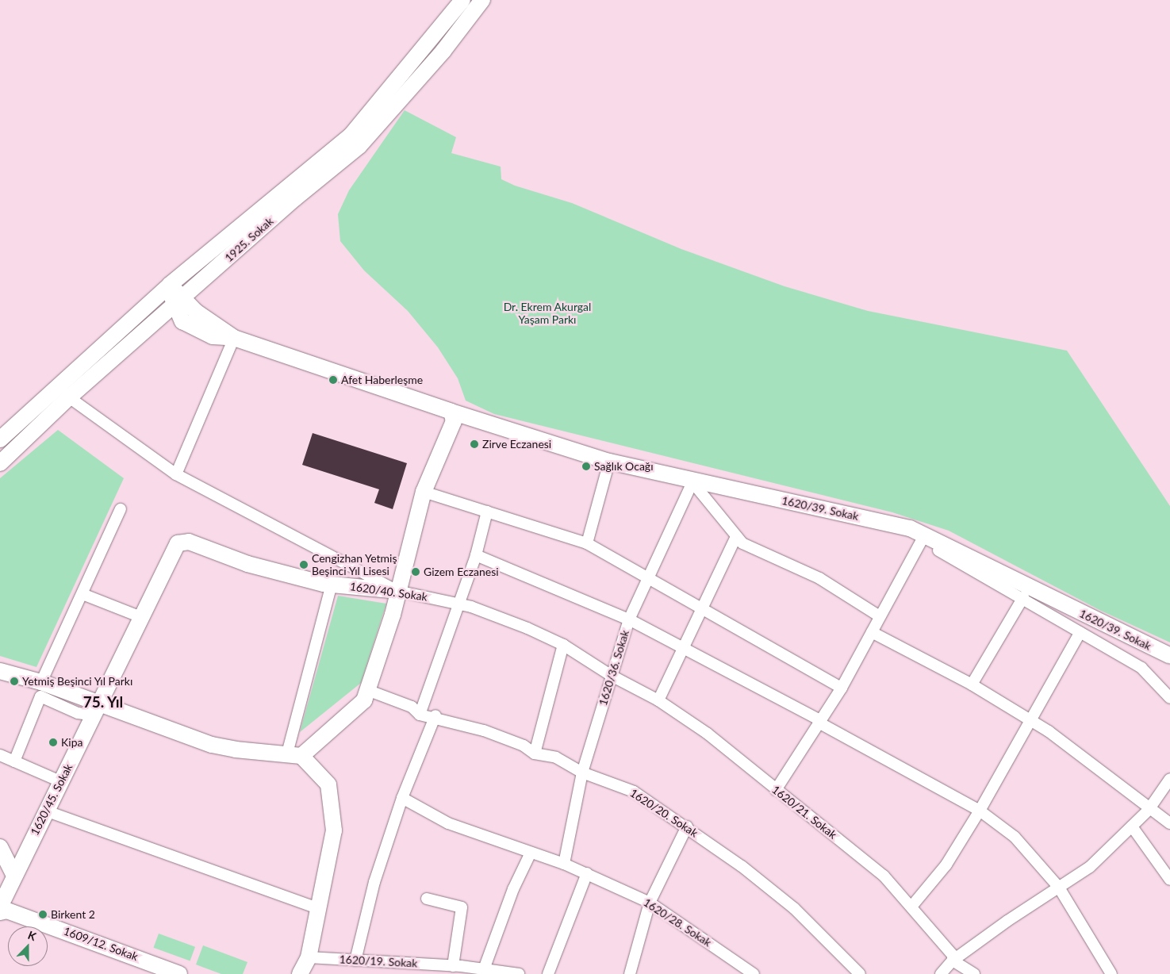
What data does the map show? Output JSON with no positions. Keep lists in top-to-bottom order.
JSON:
{
  "streets": {
    "main road": [
      "1925. Sokak",
      "1620/39. Sokak",
      "1620/40. Sokak",
      "1620/45. Sokak",
      "1609/12. Sokak"
    ],
    "street": [
      "1620/36. Sokak",
      "1620/21. Sokak",
      "1620/20. Sokak",
      "1620/28. Sokak",
      "1620/19. Sokak"
    ]
  },
  "crossings": [
    ["1925. Sokak", "1620/39. Sokak"],
    ["1620/39. Sokak", "1620/36. Sokak"],
    ["1620/40. Sokak", "1620/36. Sokak"],
    ["1620/40. Sokak", "1620/45. Sokak"],
    ["1620/40. Sokak", "1620/21. Sokak"],
    ["1620/36. Sokak", "1620/21. Sokak"],
    ["1620/36. Sokak", "1620/20. Sokak"],
    ["1620/36. Sokak", "1620/28. Sokak"]
  ],
  "districts": ["75. Yıl"],
  "parks": ["Dr. Ekrem Akurgal Yaşam Parkı"],
  "places": [
    "Afet Haberleşme",
    "Zirve Eczanesi",
    "Sağlık Ocağı",
    "Cengizhan Yetmiş Beşinci Yıl Lisesi",
    "Gizem Eczanesi",
    "Yetmiş Beşinci Yıl Parkı",
    "Kipa",
    "Birkent 2"
  ],
  "north": "top"
}
